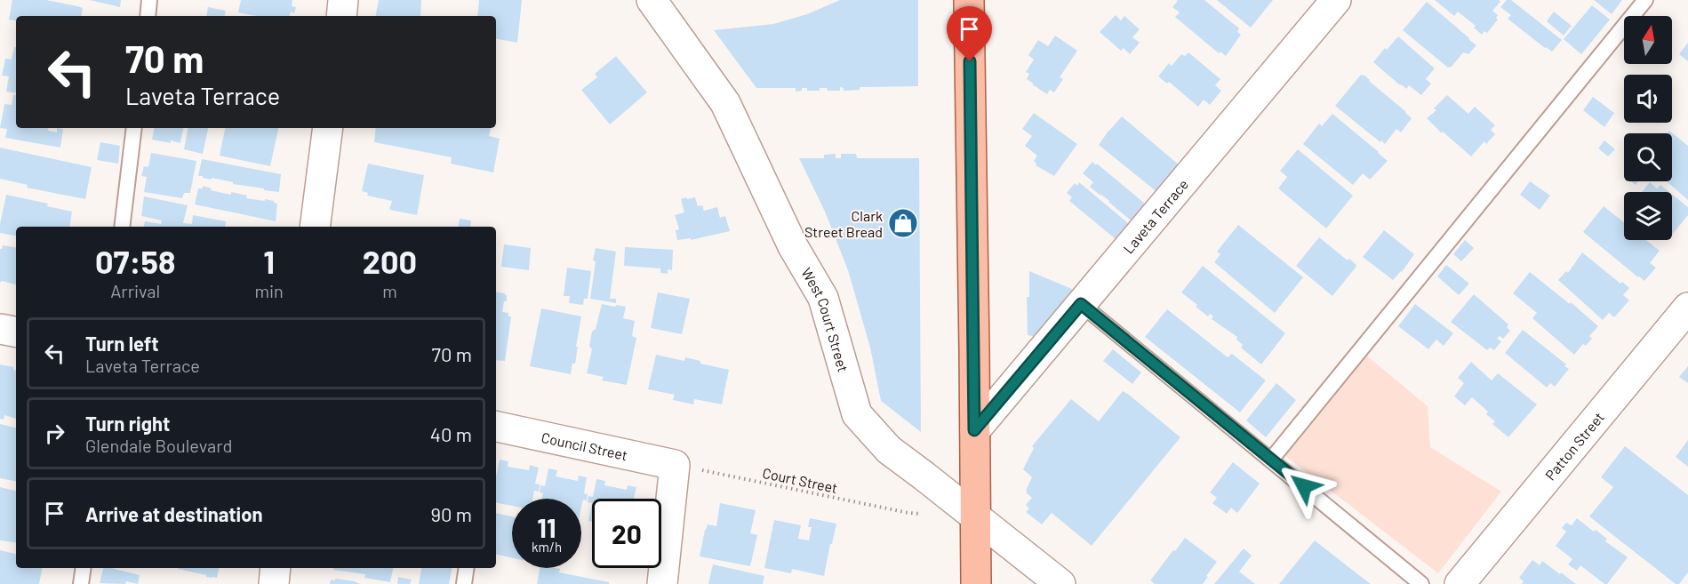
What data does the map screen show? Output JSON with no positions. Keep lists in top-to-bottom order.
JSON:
{
  "streets": {
    "street": [
      "Laveta Terrace",
      "West Court Street",
      "Council Street",
      "Patton Street"
    ],
    "path": ["Court Street"]
  },
  "crossings": [
    ["Council Street", "Court Street"]
  ],
  "places": {
    "shop": ["Clark Street Bread"]
  },
  "north": "top",
  "page": {
    "turn": ["70 m", "Laveta Terrace"],
    "eta": [
      "07:58",
      "Arrival",
      "1",
      "min",
      "200",
      "m"
    ],
    "list": [
      {
        "name": "Turn left",
        "note": "Laveta Terrace",
        "value": "70 m"
      },
      {
        "name": "Turn right",
        "note": "Glendale Boulevard",
        "value": "40 m"
      },
      {
        "name": "Arrive at destination",
        "value": "90 m"
      }
    ],
    "speed": "11 km/h",
    "limit": "20"
  }
}
